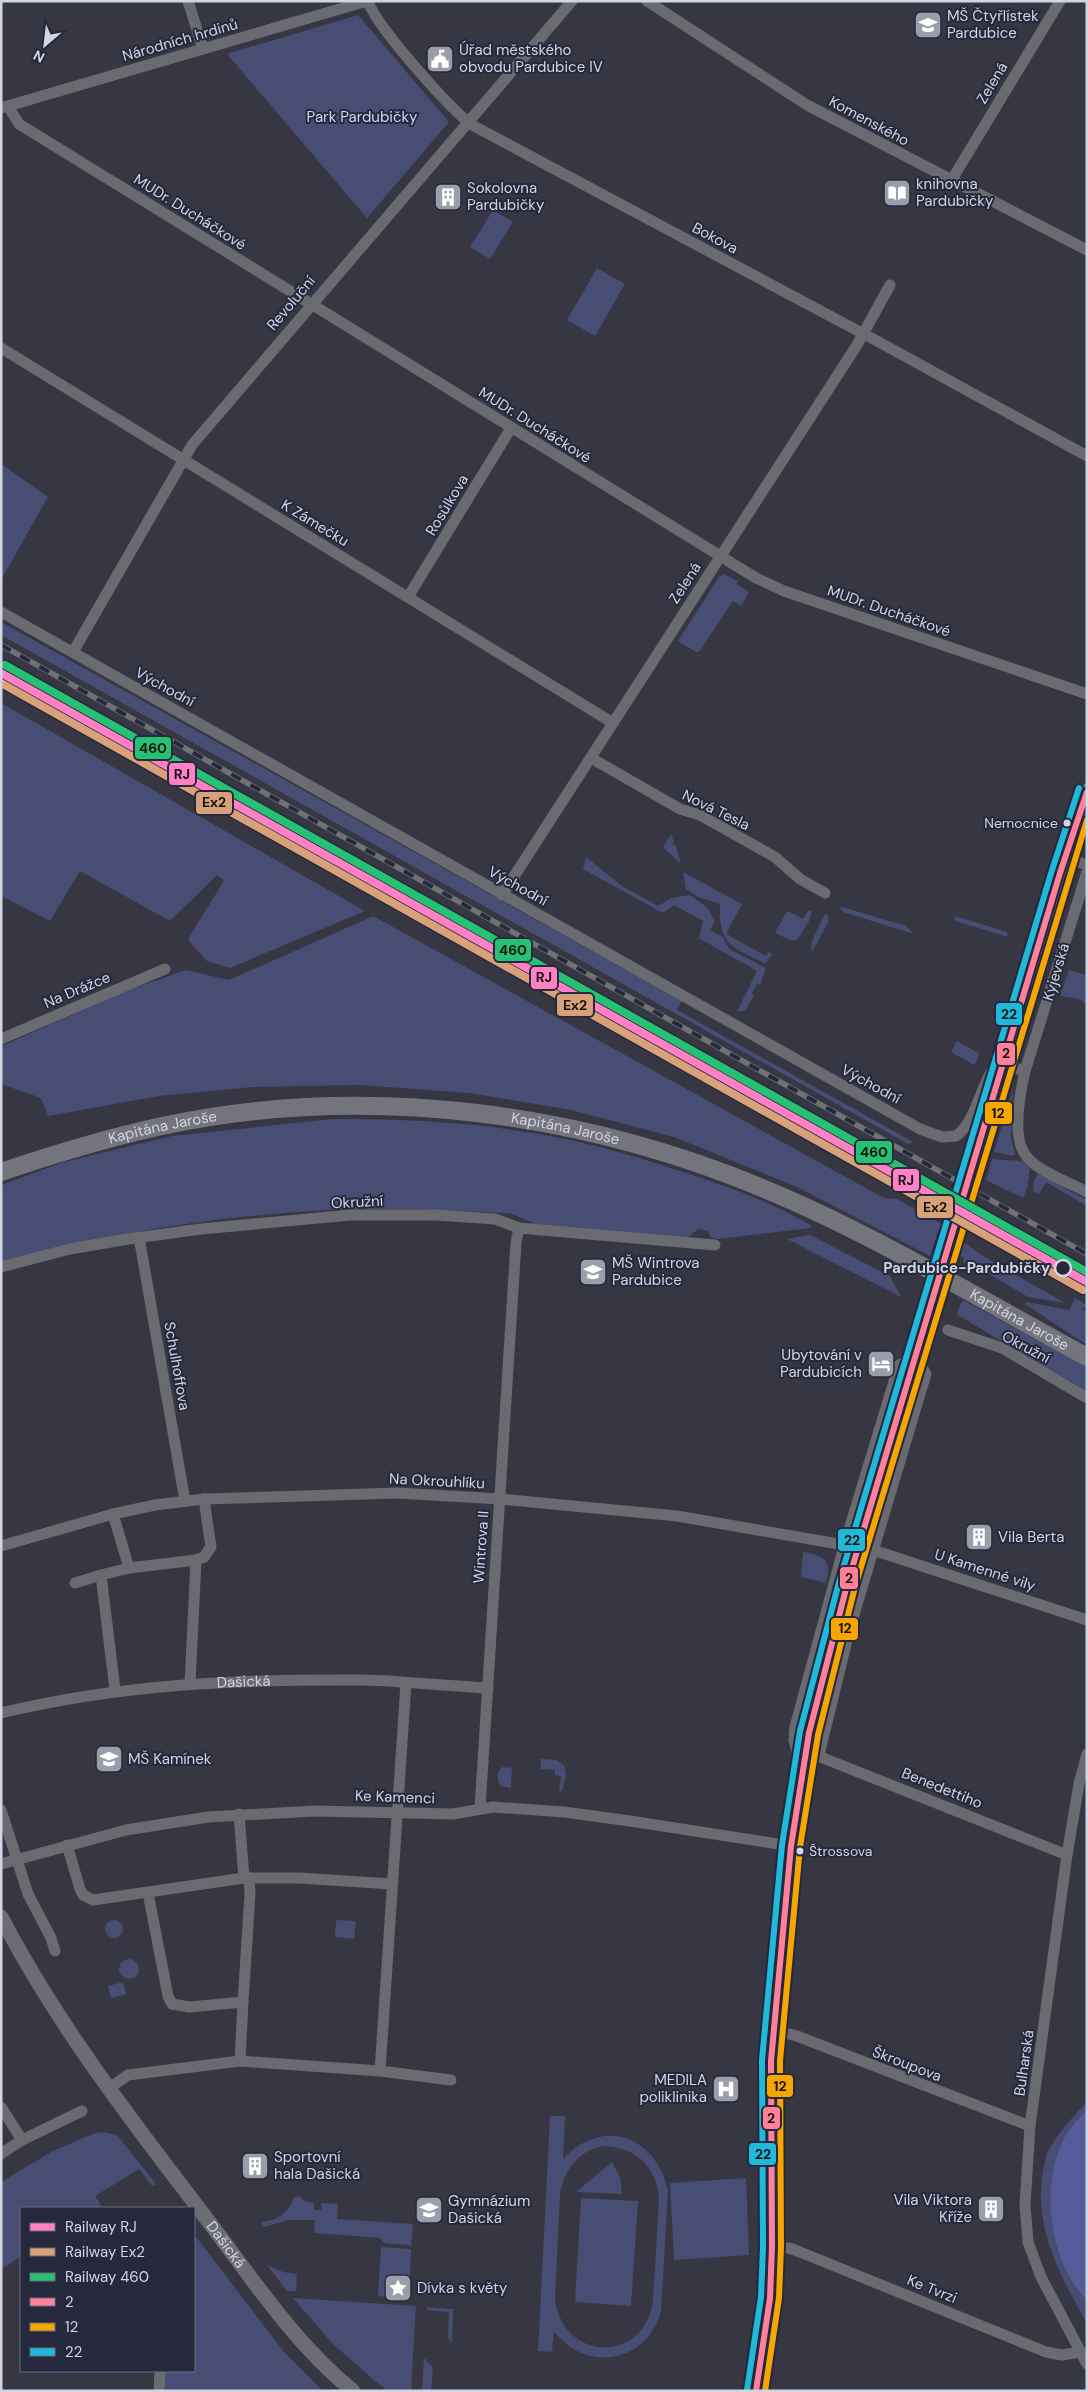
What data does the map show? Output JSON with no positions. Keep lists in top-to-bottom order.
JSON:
{
  "streets": {
    "main road": ["Kapitána Jaroše"],
    "street": [
      "Národních hrdinů",
      "Zelená",
      "Komenského",
      "MUDr. Ducháčkové",
      "Bokova",
      "Revoluční",
      "Rosůlkova",
      "K Zámečku",
      "Východní",
      "Nová Tesla",
      "Kyjevská",
      "Na Drážce",
      "Okružní",
      "Schulhoffova",
      "Na Okrouhlíku",
      "Wintrova II",
      "U Kamenné vily",
      "Dašická",
      "Benedettiho",
      "Ke Kamenci",
      "Bulharská",
      "Škroupova",
      "Ke Tvrzi"
    ]
  },
  "crossings": [
    ["Národních hrdinů", "MUDr. Ducháčkové"],
    ["Národních hrdinů", "Bokova"],
    ["Zelená", "Komenského"],
    ["Zelená", "MUDr. Ducháčkové"],
    ["Zelená", "Bokova"],
    ["Zelená", "K Zámečku"],
    ["Zelená", "Východní"],
    ["Zelená", "Nová Tesla"],
    ["MUDr. Ducháčkové", "Revoluční"],
    ["MUDr. Ducháčkové", "Rosůlkova"],
    ["Bokova", "Revoluční"],
    ["Revoluční", "K Zámečku"],
    ["Revoluční", "Východní"],
    ["Rosůlkova", "K Zámečku"],
    ["Východní", "Kyjevská"],
    ["Kyjevská", "Benedettiho"],
    ["Okružní", "Schulhoffova"],
    ["Okružní", "Wintrova II"],
    ["Schulhoffova", "Na Okrouhlíku"],
    ["Na Okrouhlíku", "Wintrova II"],
    ["Na Okrouhlíku", "U Kamenné vily"],
    ["Wintrova II", "Dašická"],
    ["Wintrova II", "Ke Kamenci"],
    ["Benedettiho", "Bulharská"],
    ["Bulharská", "Škroupova"],
    ["Bulharská", "Ke Tvrzi"]
  ],
  "parks": ["Park Pardubičky"],
  "places": {
    "school or university": [
      "MŠ Čtyřlístek Pardubice",
      "MŠ Wintrova Pardubice",
      "MŠ Kamínek",
      "Gymnázium Dašická"
    ],
    "public building": ["Úřad městského obvodu Pardubice IV"],
    "library": ["knihovna Pardubičky"],
    "building": [
      "Sokolovna Pardubičky",
      "Vila Berta",
      "Sportovní hala Dašická",
      "Vila Viktora Kříže"
    ],
    "other": ["Nemocnice", "Pardubice-Pardubičky", "Štrossova"],
    "hotel": ["Ubytování v Pardubicích"],
    "hospital": ["MEDILA poliklinika"],
    "place": ["Dívka s květy"]
  },
  "lines": [
    "rail line 460",
    "rail line RJ",
    "rail line Ex2",
    "transit line 22",
    "transit line 2",
    "transit line 12"
  ],
  "legend": [
    "Railway RJ",
    "Railway Ex2",
    "Railway 460",
    "2",
    "12",
    "22"
  ],
  "north": "bottom left"
}
